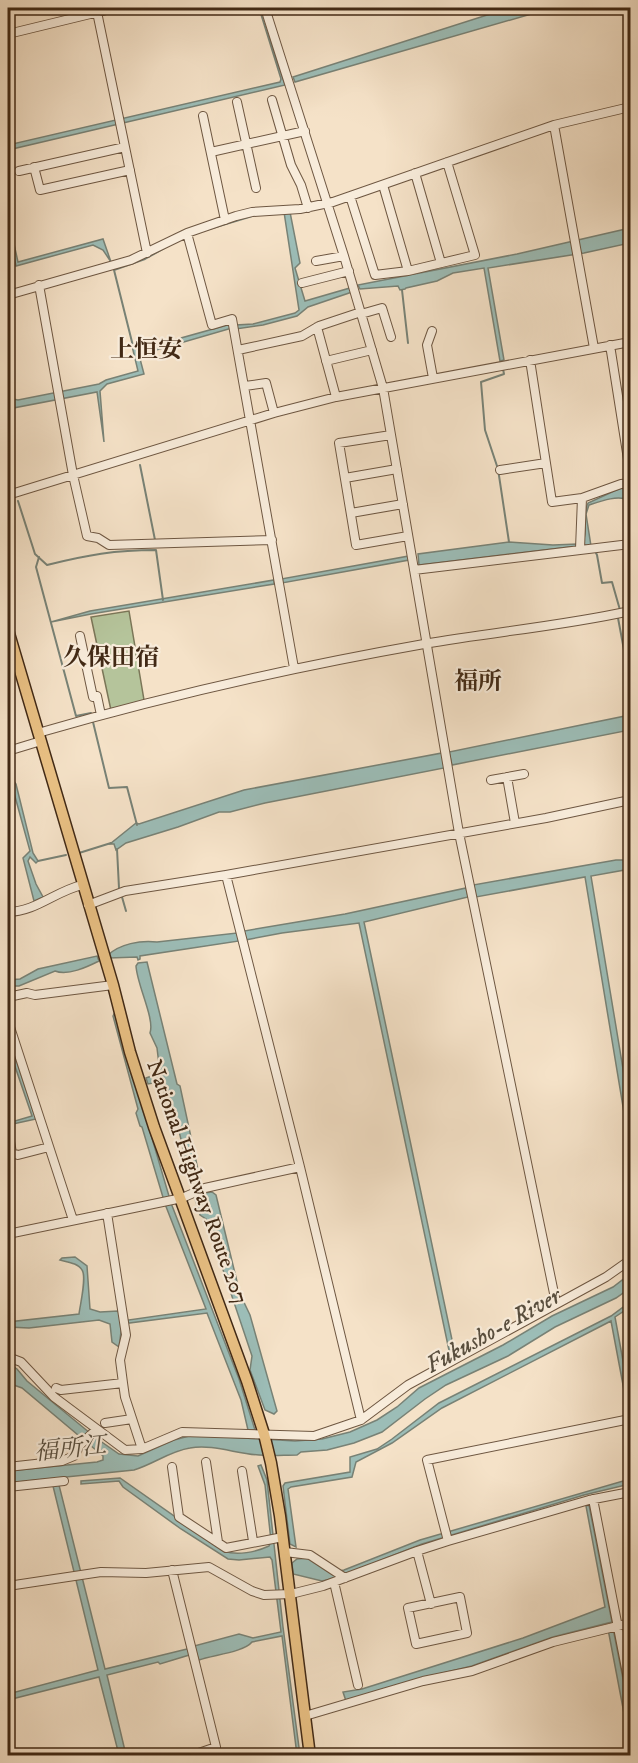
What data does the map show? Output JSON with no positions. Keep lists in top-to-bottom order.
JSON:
{
  "streets": {
    "highway": ["National Highway Route 207"]
  },
  "districts": ["上恒安", "久保田宿", "福所"],
  "water": ["Fukusho-e River", "福所江"]
}
